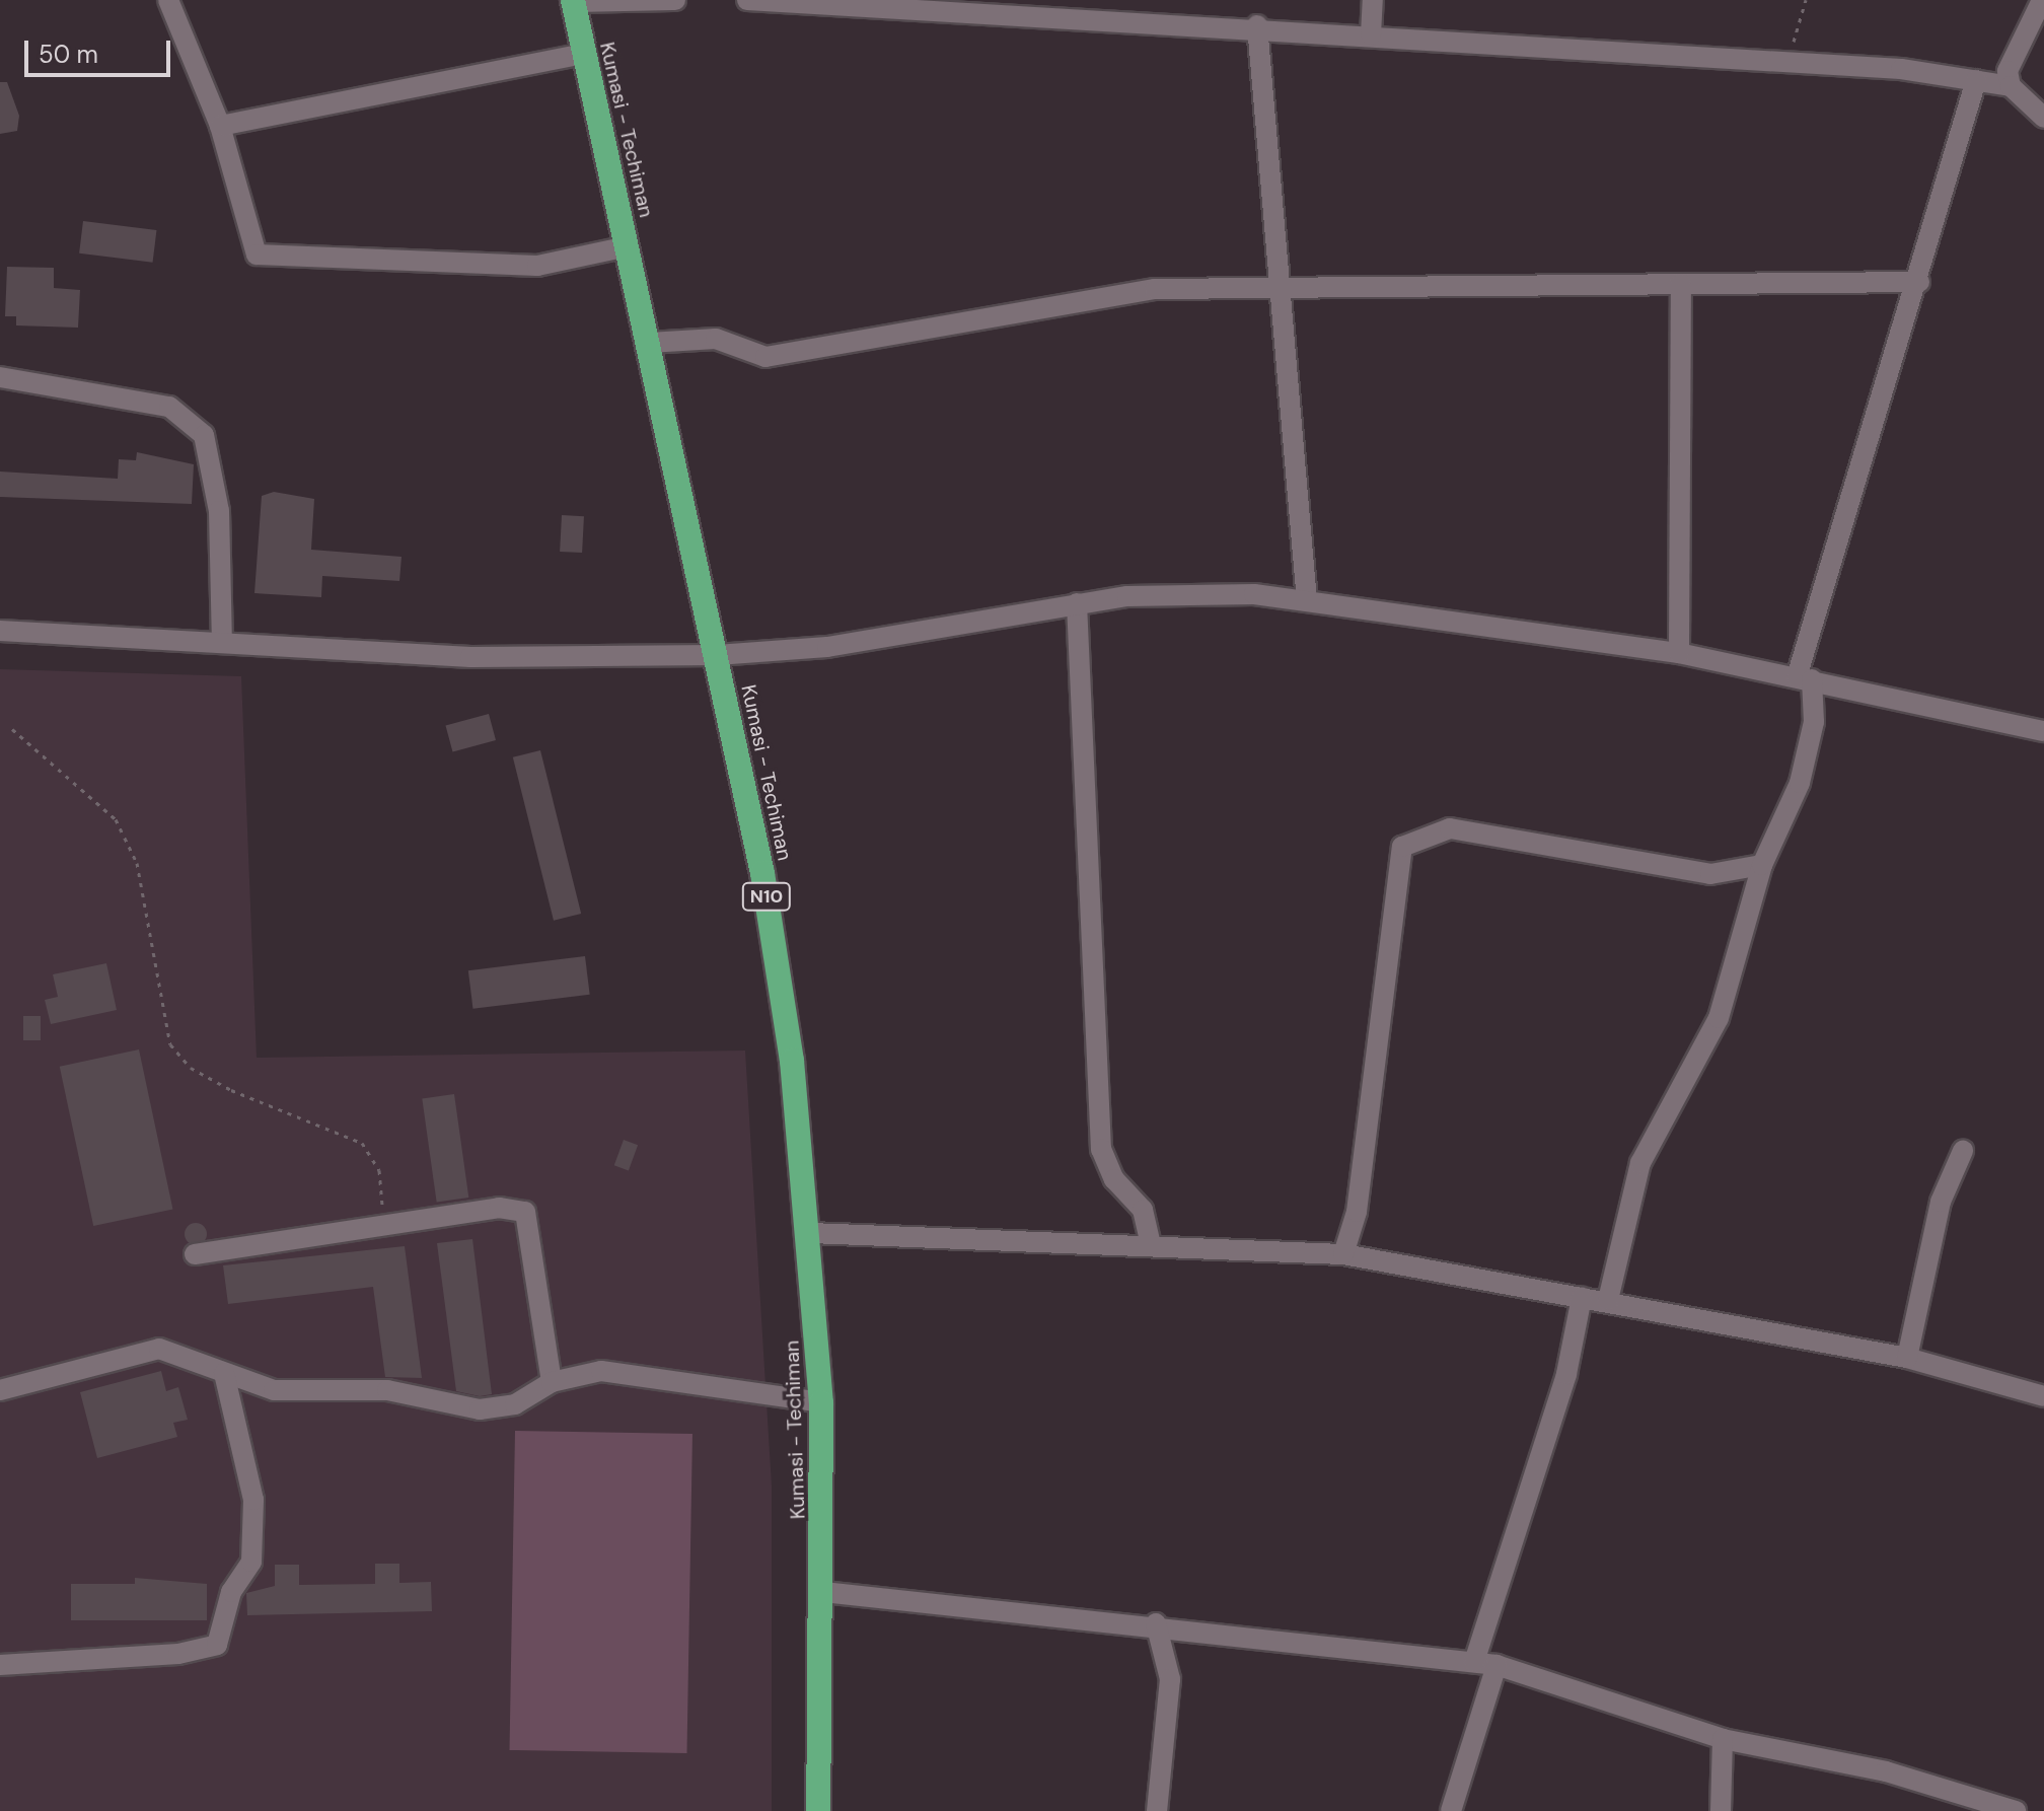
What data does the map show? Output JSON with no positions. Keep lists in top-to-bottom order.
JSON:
{
  "streets": {
    "highway": ["Kumasi - Techiman", "N10"]
  },
  "scale_bar": "50 m"
}
